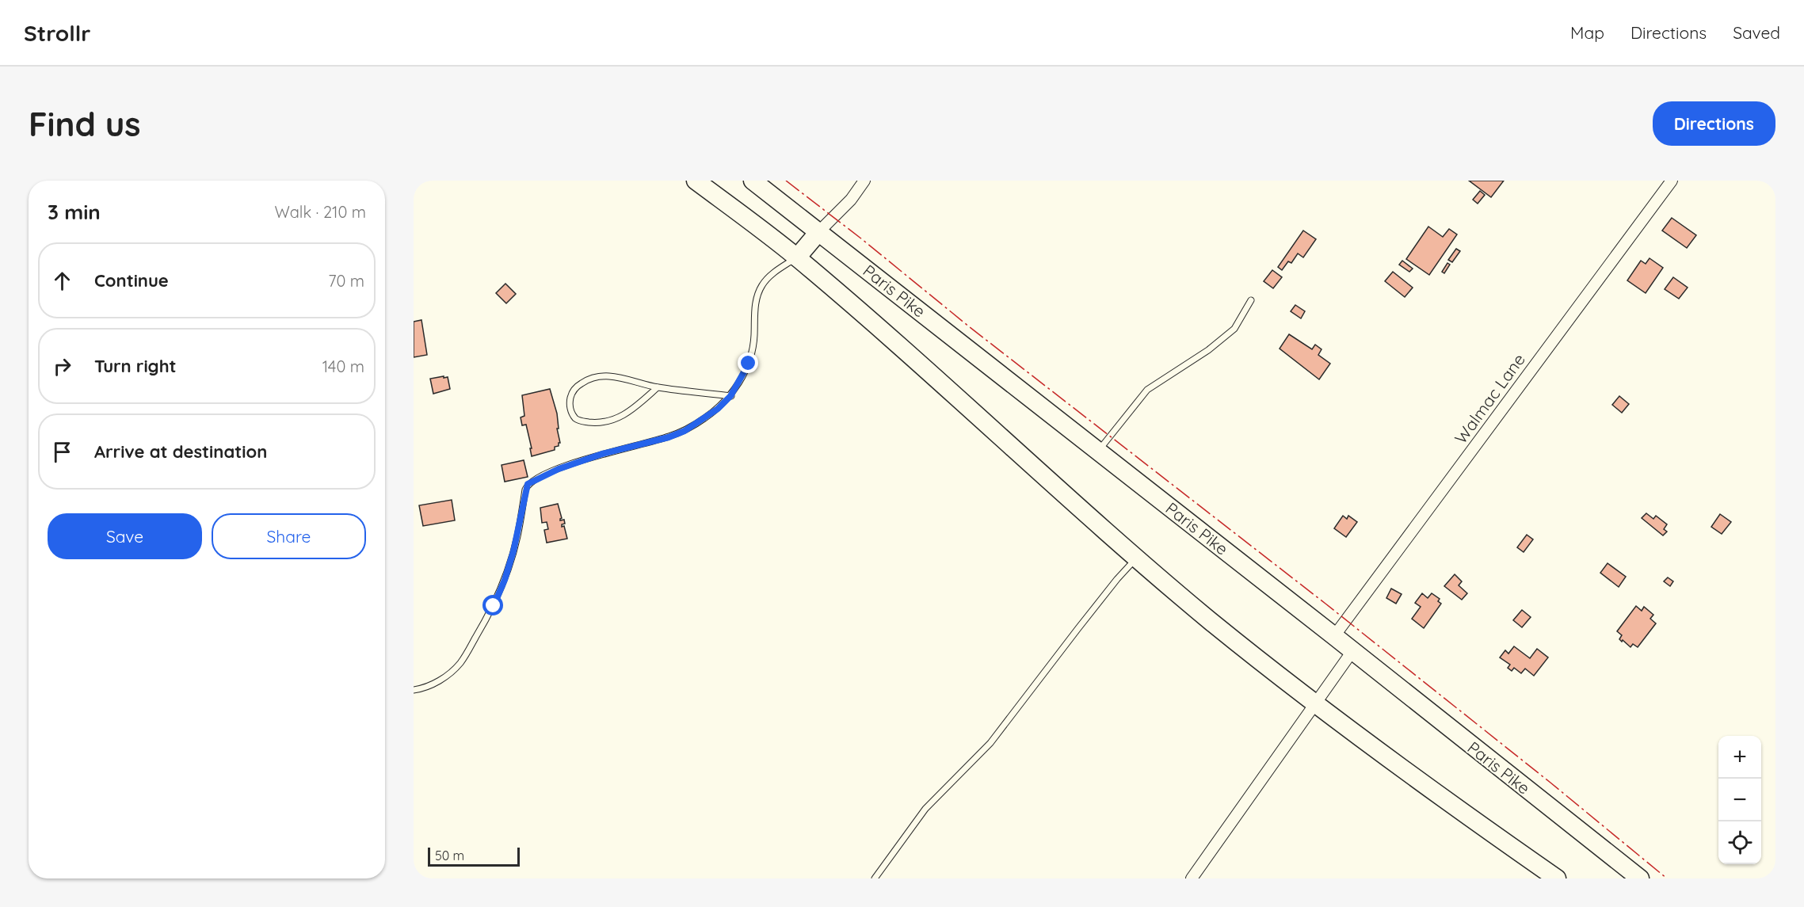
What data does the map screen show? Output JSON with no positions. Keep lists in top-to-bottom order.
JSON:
{
  "streets": {
    "highway": ["Paris Pike"],
    "street": ["Walmac Lane"]
  },
  "crossings": [
    ["Paris Pike", "Walmac Lane"]
  ],
  "scale_bar": "50 m",
  "page": {
    "header": "Strollr",
    "nav": ["Map", "Directions", "Saved"],
    "buttons": [
      "Directions",
      ["Save", "Share"]
    ],
    "title": "Find us",
    "heading": ["3 min", "Walk · 210 m"],
    "list": [
      ["Continue", "70 m"],
      ["Turn right", "140 m"],
      "Arrive at destination"
    ],
    "map_buttons": ["+", "−"],
    "scale": "50 m"
  }
}
